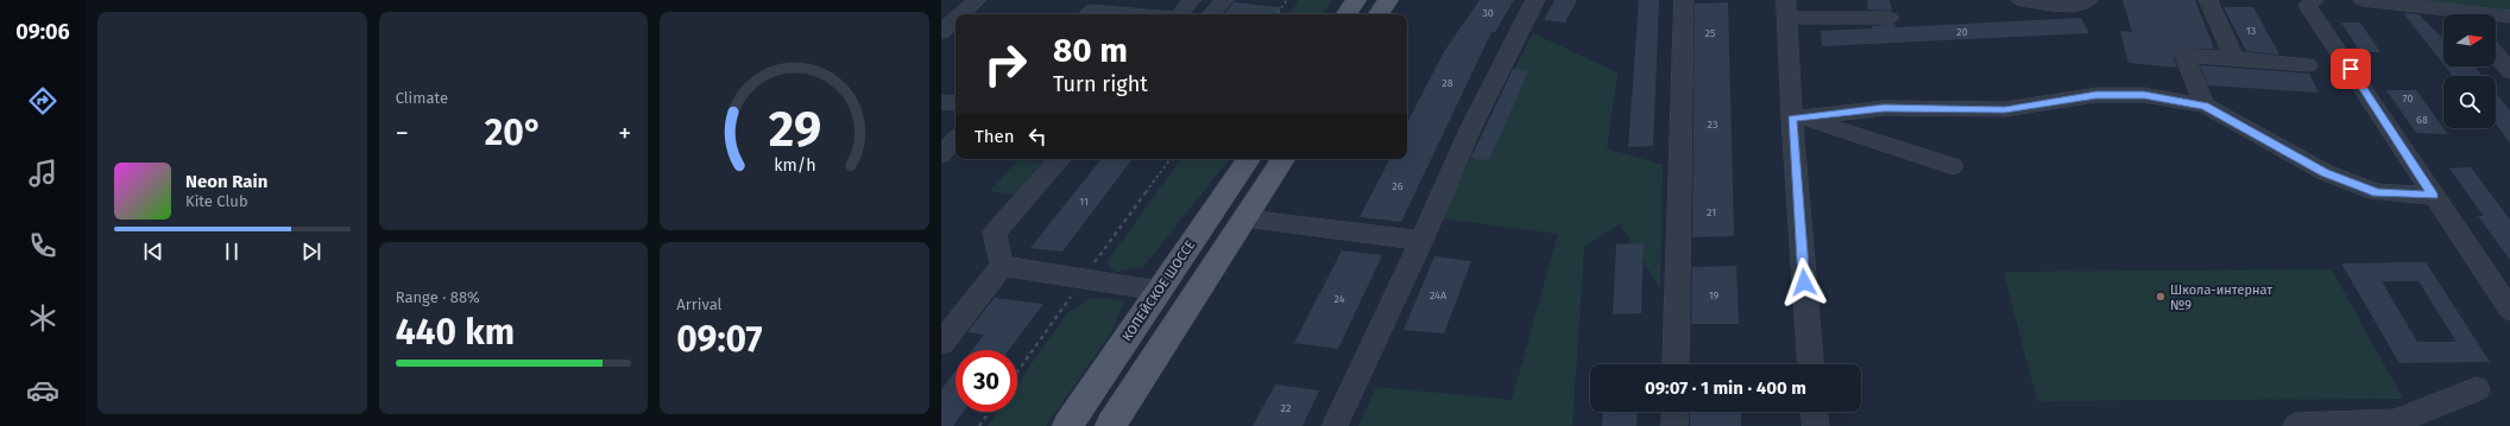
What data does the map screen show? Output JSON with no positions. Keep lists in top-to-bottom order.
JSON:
{
  "streets": {
    "main road": ["КОПЕЙСКОЕ ШОССЕ"]
  },
  "places": ["Школа-интернат №9"],
  "house_numbers": [
    "30",
    "13",
    "20",
    "25",
    "28",
    "70",
    "68",
    "23",
    "26",
    "11",
    "21",
    "24А",
    "19",
    "24",
    "22"
  ],
  "north": "right",
  "page": {
    "tabs": "09:06",
    "tile": [
      "Climate",
      ["Range · 88%", "440 km"],
      ["Arrival", "09:07"]
    ],
    "turn": ["80 m", "Turn right"],
    "heat": ["−", "20°", "+"],
    "then": "Then",
    "song": ["Neon Rain", "Kite Club"],
    "limit": "30",
    "trip": "09:07 · 1 min · 400 m",
    "gauge": ["29", "km/h"]
  }
}
